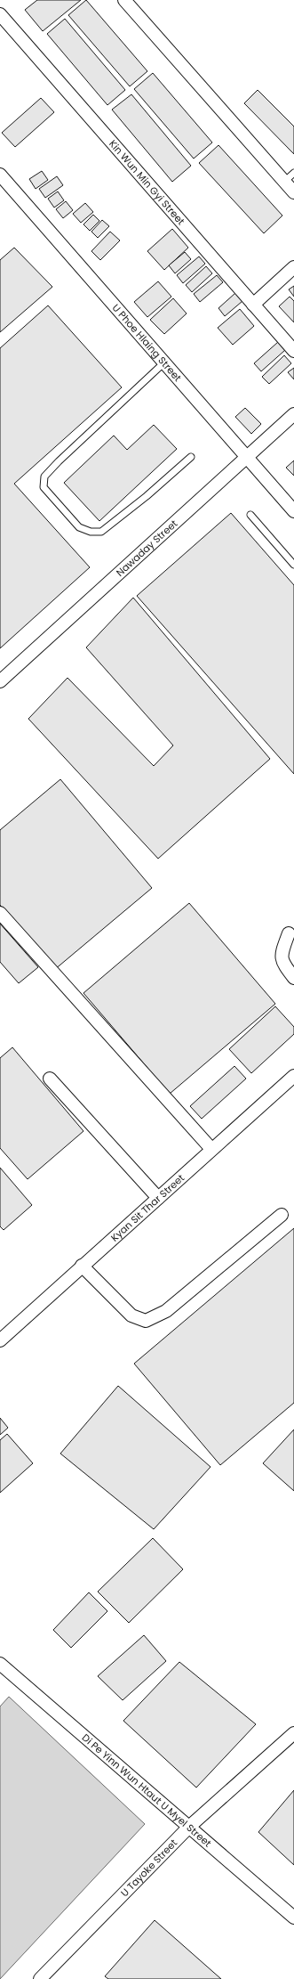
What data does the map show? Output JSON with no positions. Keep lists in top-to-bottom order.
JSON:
{
  "streets": {
    "street": [
      "Kin Wun Min Gyi Street",
      "U Phoe Hlaing Street",
      "Nawaday Street",
      "Kyan Sit Thar Street",
      "Di Pe Yinn Wun Htaut U Myel Street",
      "U Tayoke Street"
    ]
  },
  "crossings": [
    ["U Phoe Hlaing Street", "Nawaday Street"],
    ["Di Pe Yinn Wun Htaut U Myel Street", "U Tayoke Street"]
  ]
}
